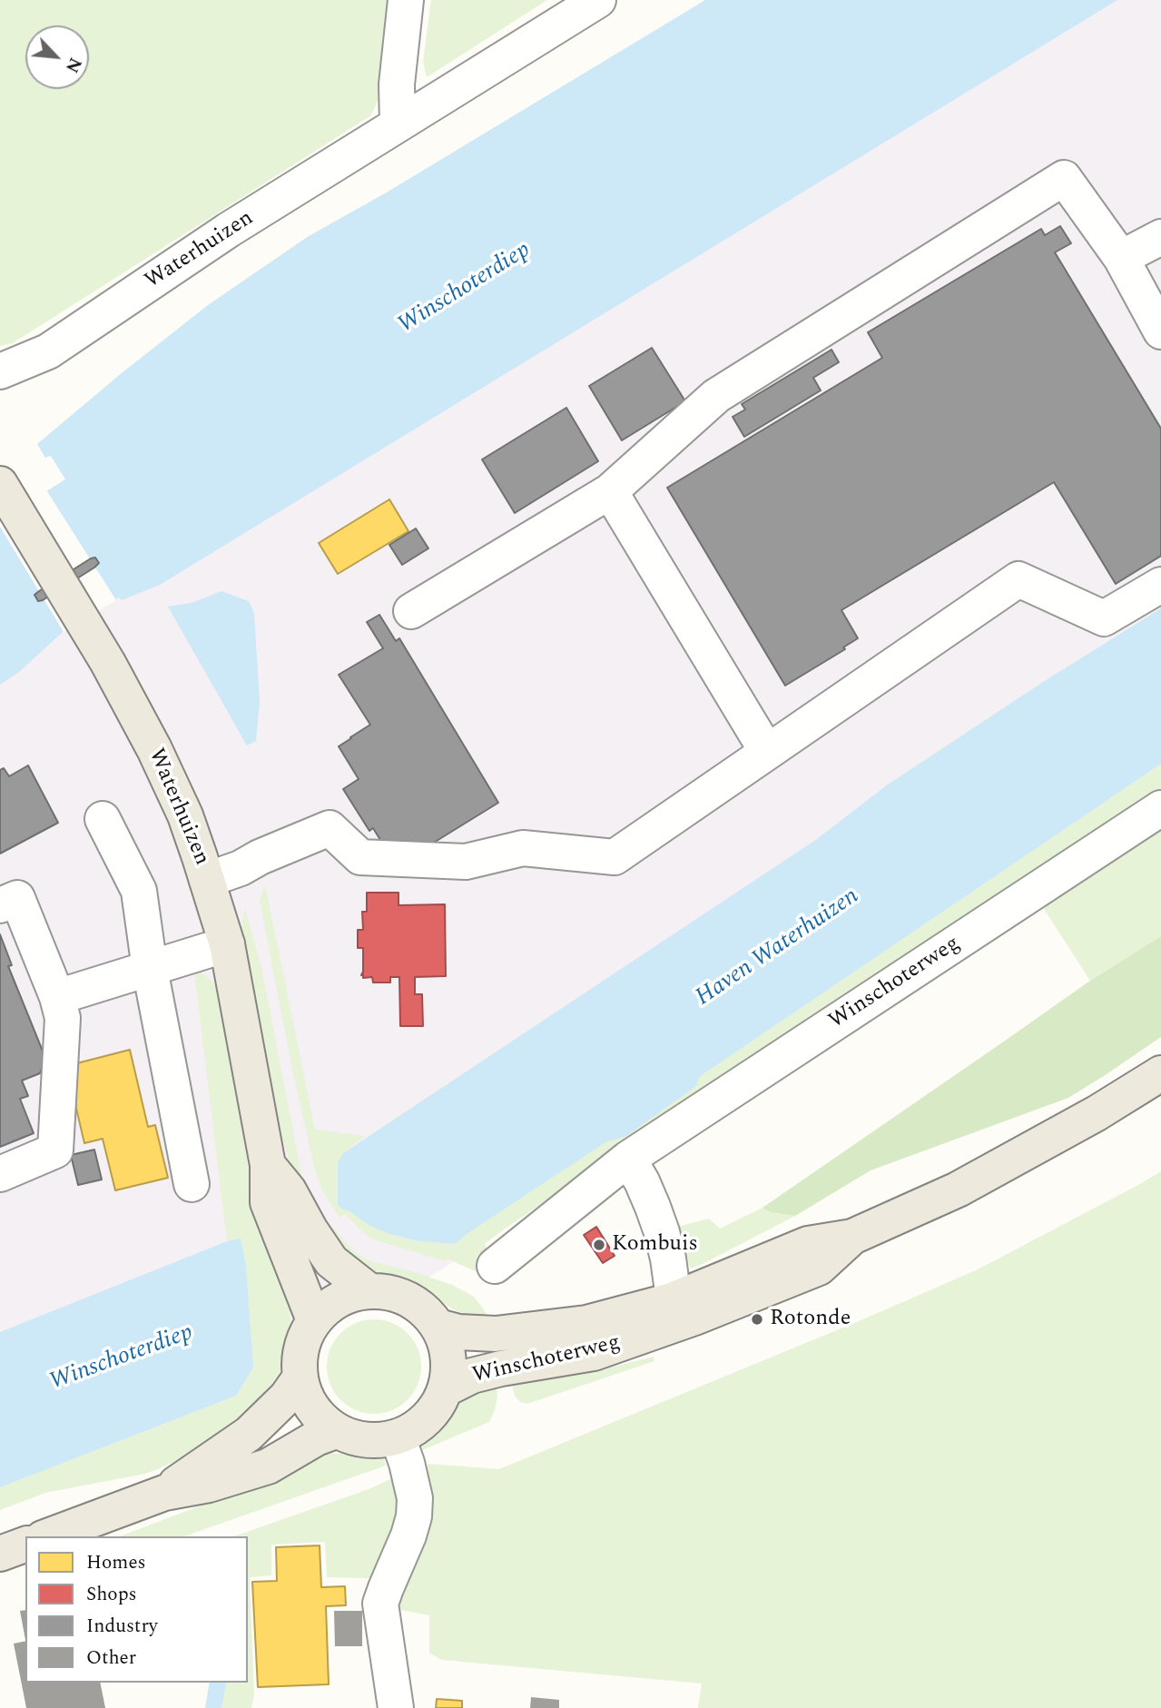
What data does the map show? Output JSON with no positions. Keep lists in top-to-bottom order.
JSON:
{
  "streets": {
    "main road": ["Waterhuizen", "Winschoterweg"]
  },
  "crossings": [
    ["Waterhuizen", "Winschoterweg"]
  ],
  "water": ["Winschoterdiep", "Haven Waterhuizen"],
  "places": ["Kombuis", "Rotonde"],
  "legend": [
    "Homes",
    "Shops",
    "Industry",
    "Other"
  ],
  "north": "bottom right"
}
